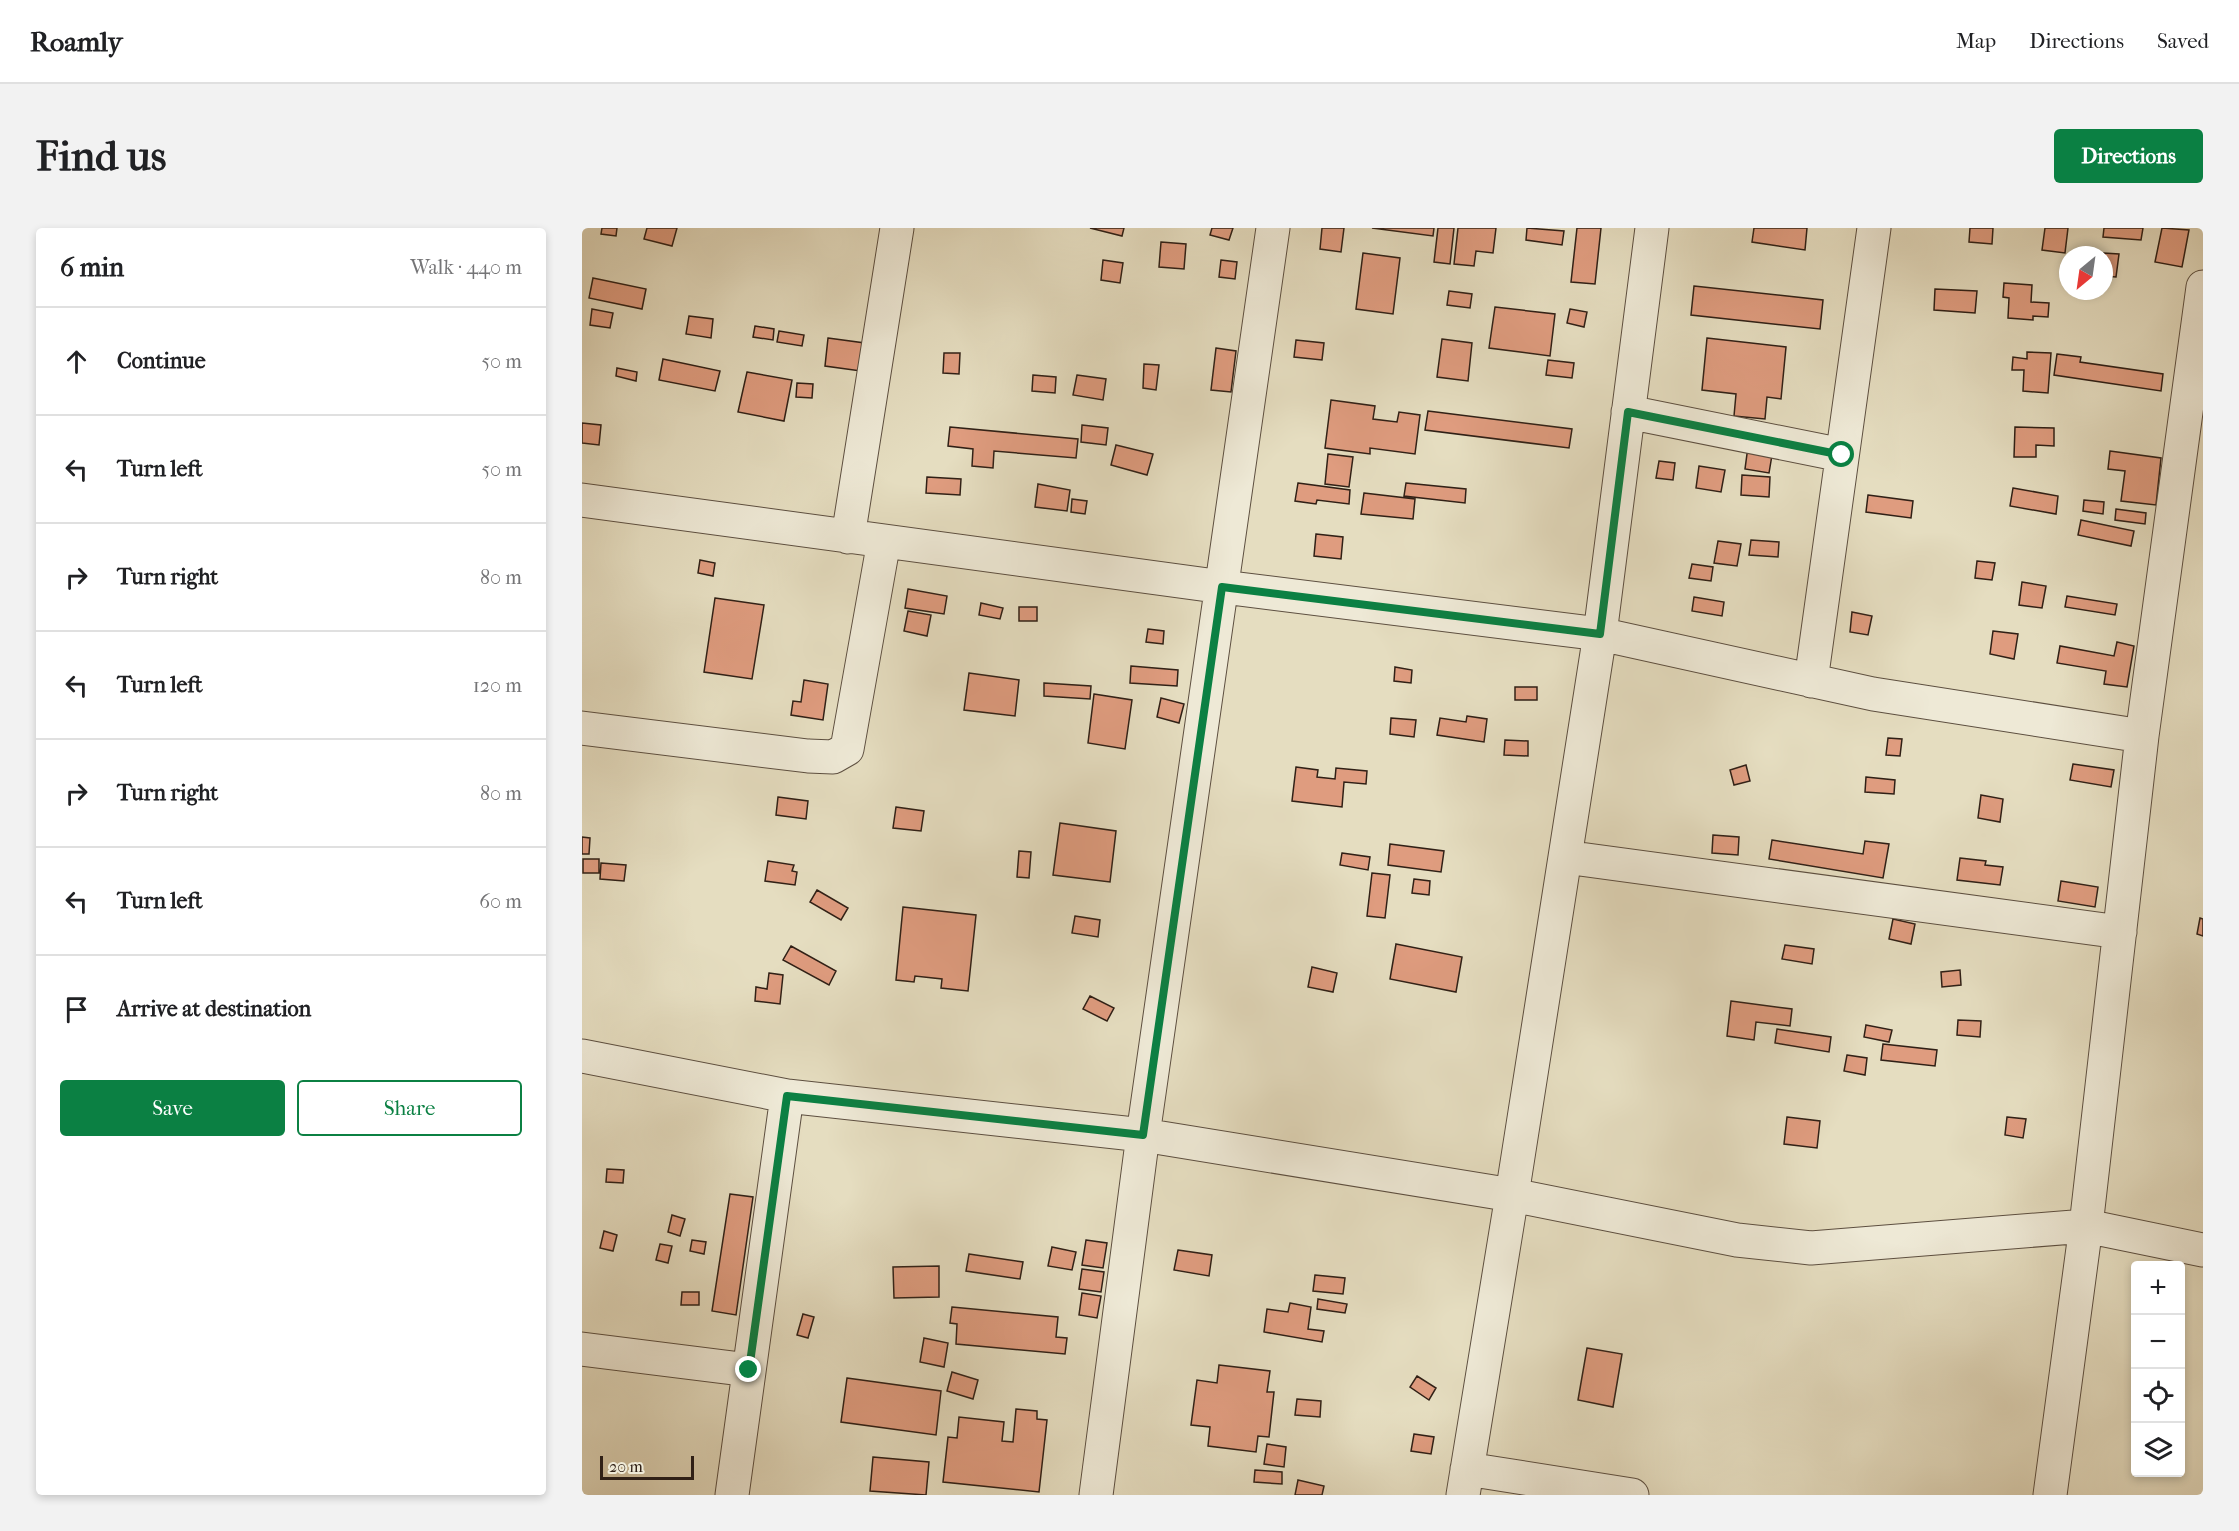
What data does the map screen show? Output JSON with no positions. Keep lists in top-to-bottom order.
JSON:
{
  "scale_bar": "20 m",
  "north": "bottom left",
  "page": {
    "header": "Roamly",
    "nav": ["Map", "Directions", "Saved"],
    "buttons": [
      "Directions",
      ["Save", "Share"]
    ],
    "title": "Find us",
    "heading": ["6 min", "Walk · 440 m"],
    "list": [
      ["Continue", "50 m"],
      ["Turn left", "50 m"],
      ["Turn right", "80 m"],
      ["Turn left", "120 m"],
      ["Turn right", "80 m"],
      ["Turn left", "60 m"],
      "Arrive at destination"
    ],
    "map_buttons": ["+", "−"],
    "scale": "20 m"
  }
}
